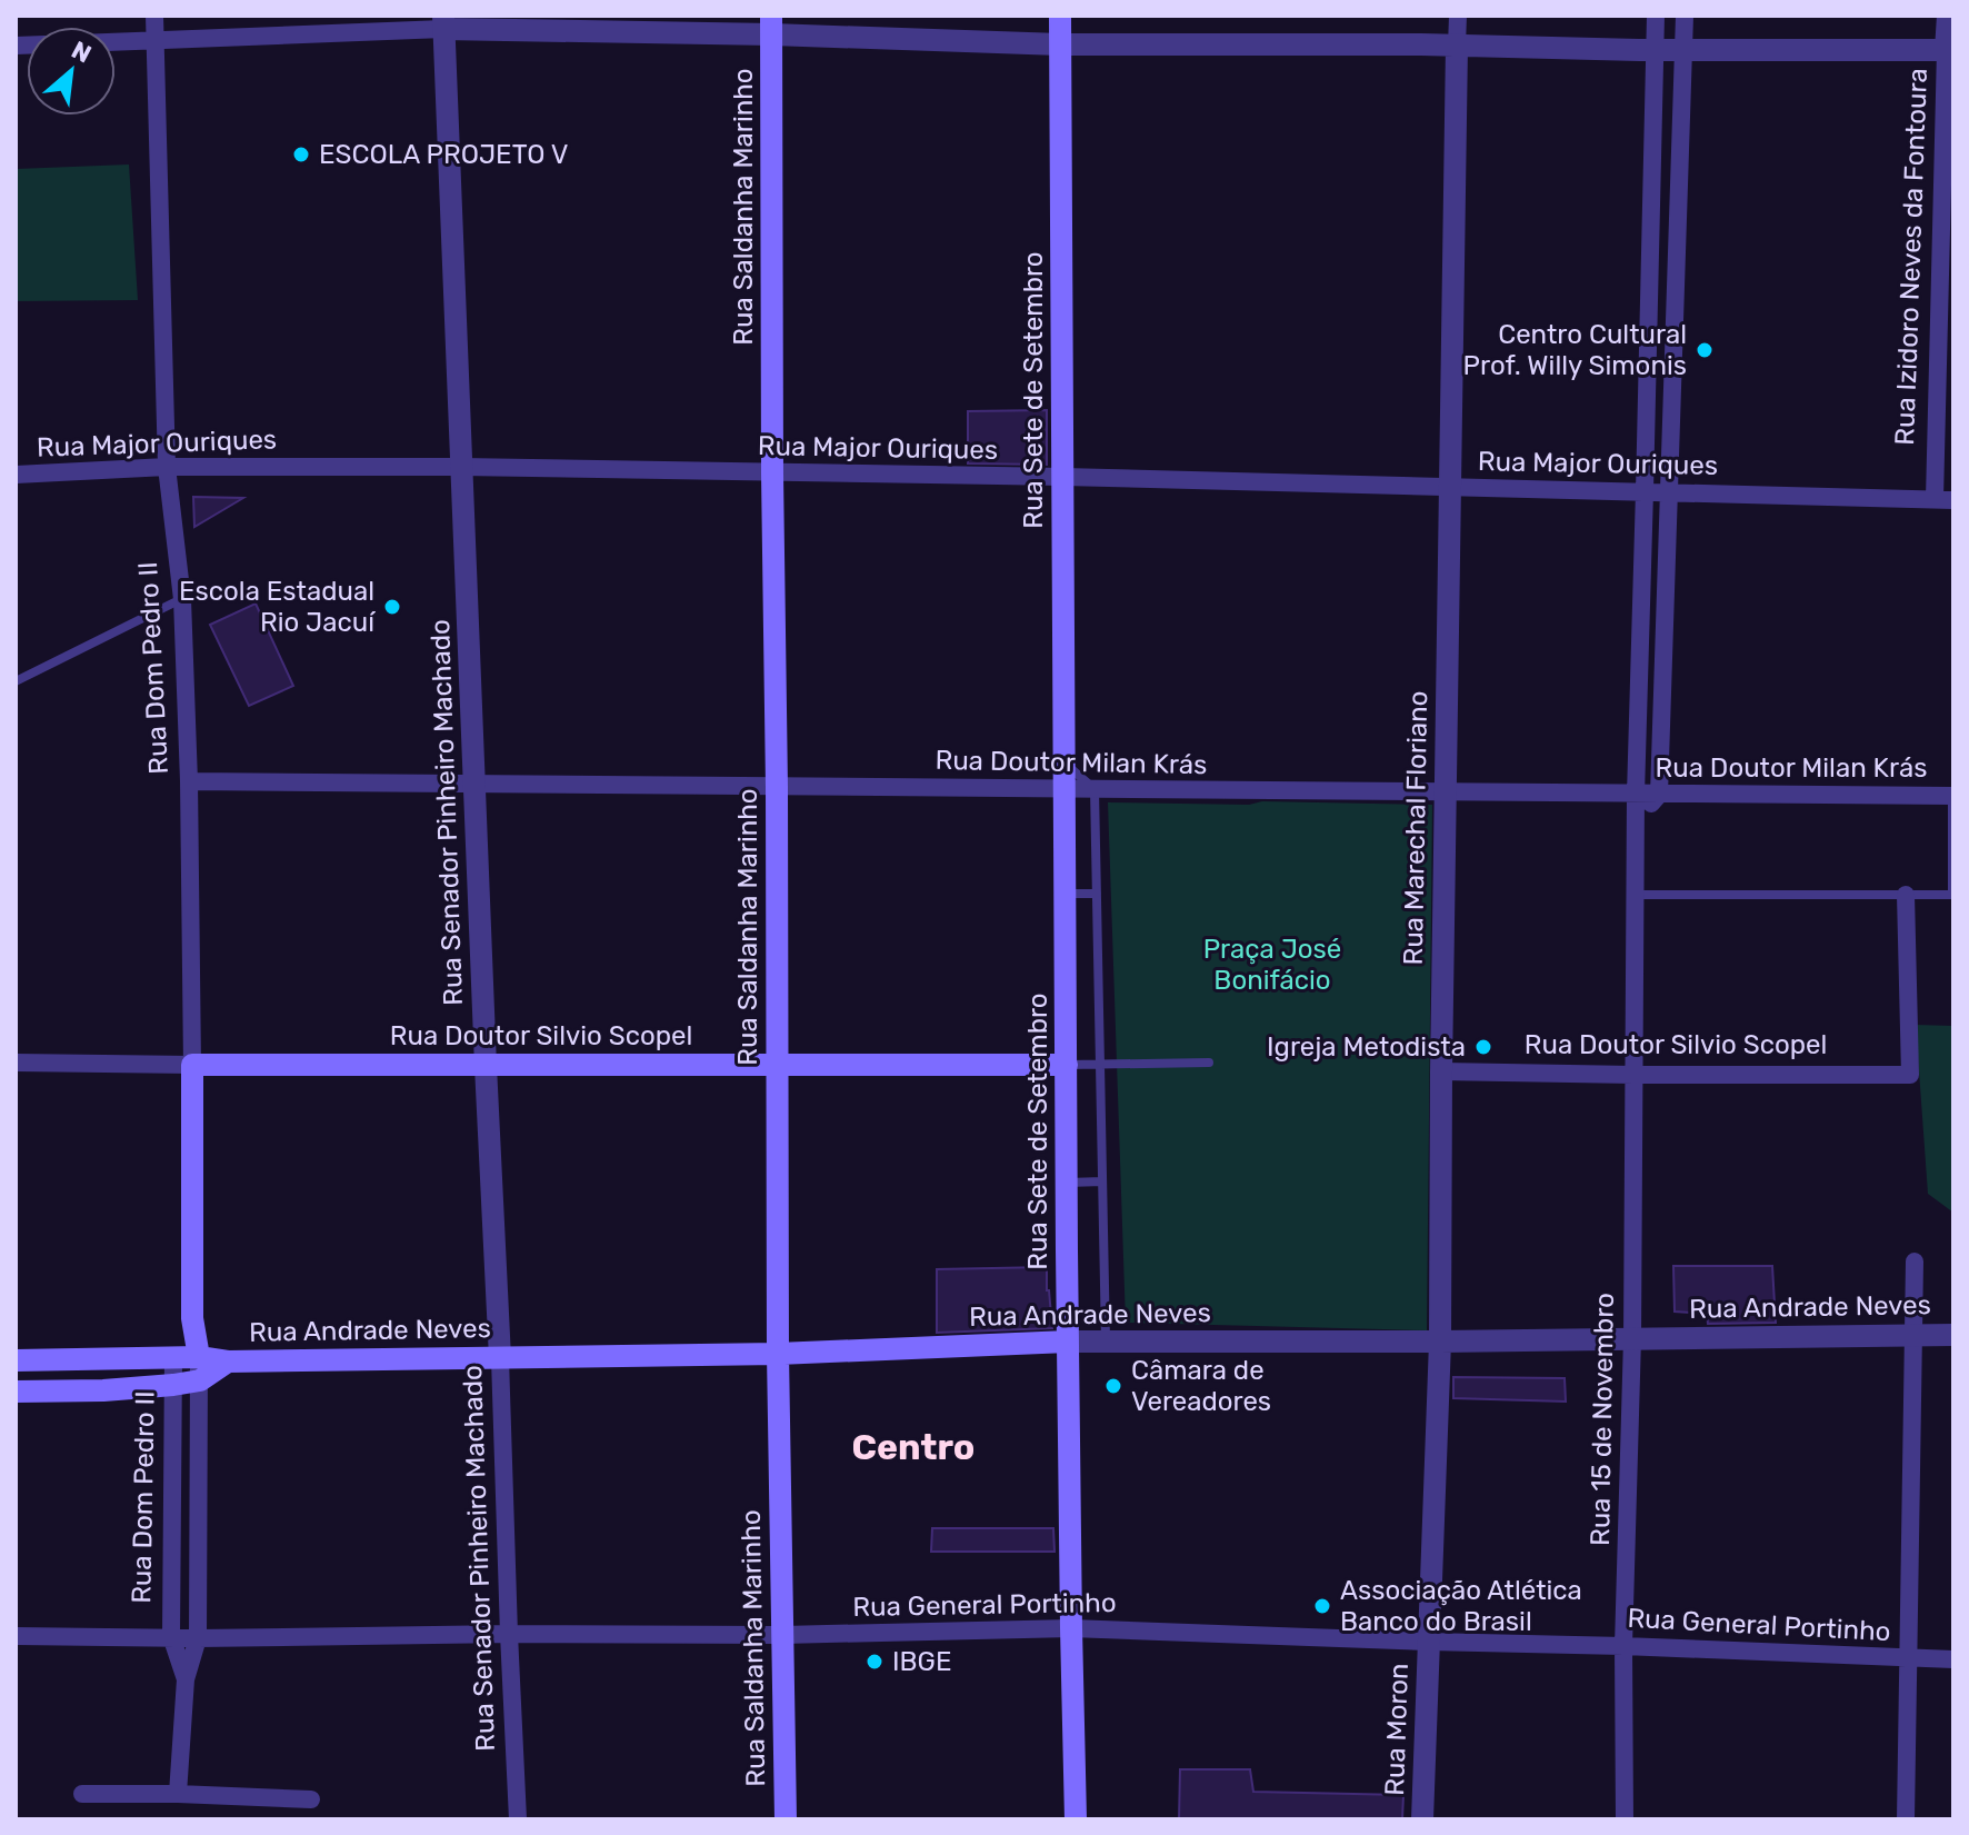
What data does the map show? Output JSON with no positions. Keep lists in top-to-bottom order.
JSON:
{
  "streets": {
    "main road": [
      "Rua Saldanha Marinho",
      "Rua Sete de Setembro",
      "Rua Dom Pedro II",
      "Rua Doutor Silvio Scopel",
      "Rua Andrade Neves"
    ],
    "street": [
      "Rua Izidoro Neves da Fontoura",
      "Rua Major Ouriques",
      "Rua Doutor Milan Krás",
      "Rua Senador Pinheiro Machado",
      "Rua Marechal Floriano",
      "Rua 15 de Novembro",
      "Rua General Portinho",
      "Rua Moron"
    ]
  },
  "crossings": [
    ["Rua Saldanha Marinho", "Rua Major Ouriques"],
    ["Rua Saldanha Marinho", "Rua Doutor Milan Krás"],
    ["Rua Saldanha Marinho", "Rua Doutor Silvio Scopel"],
    ["Rua Saldanha Marinho", "Rua Andrade Neves"],
    ["Rua Saldanha Marinho", "Rua General Portinho"],
    ["Rua Izidoro Neves da Fontoura", "Rua Major Ouriques"],
    ["Rua Sete de Setembro", "Rua Major Ouriques"],
    ["Rua Sete de Setembro", "Rua Doutor Milan Krás"],
    ["Rua Sete de Setembro", "Rua Doutor Silvio Scopel"],
    ["Rua Sete de Setembro", "Rua Andrade Neves"],
    ["Rua Sete de Setembro", "Rua General Portinho"],
    ["Rua Major Ouriques", "Rua Dom Pedro II"],
    ["Rua Major Ouriques", "Rua Senador Pinheiro Machado"],
    ["Rua Major Ouriques", "Rua Marechal Floriano"],
    ["Rua Major Ouriques", "Rua 15 de Novembro"],
    ["Rua Dom Pedro II", "Rua Doutor Milan Krás"],
    ["Rua Dom Pedro II", "Rua Doutor Silvio Scopel"],
    ["Rua Dom Pedro II", "Rua Andrade Neves"],
    ["Rua Dom Pedro II", "Rua General Portinho"],
    ["Rua Doutor Milan Krás", "Rua Senador Pinheiro Machado"],
    ["Rua Doutor Milan Krás", "Rua Marechal Floriano"],
    ["Rua Doutor Milan Krás", "Rua 15 de Novembro"],
    ["Rua Senador Pinheiro Machado", "Rua Doutor Silvio Scopel"],
    ["Rua Senador Pinheiro Machado", "Rua Andrade Neves"],
    ["Rua Senador Pinheiro Machado", "Rua General Portinho"],
    ["Rua Marechal Floriano", "Rua Doutor Silvio Scopel"],
    ["Rua Marechal Floriano", "Rua Andrade Neves"],
    ["Rua Marechal Floriano", "Rua General Portinho"],
    ["Rua Marechal Floriano", "Rua Moron"],
    ["Rua Doutor Silvio Scopel", "Rua 15 de Novembro"],
    ["Rua Andrade Neves", "Rua 15 de Novembro"],
    ["Rua 15 de Novembro", "Rua General Portinho"],
    ["Rua General Portinho", "Rua Moron"]
  ],
  "districts": ["Centro"],
  "parks": ["Praça José Bonifácio"],
  "places": [
    "ESCOLA PROJETO V",
    "Centro Cultural Prof. Willy Simonis",
    "Escola Estadual Rio Jacuí",
    "Igreja Metodista",
    "Câmara de Vereadores",
    "Associação Atlética Banco do Brasil",
    "IBGE"
  ],
  "north": "top right"
}
